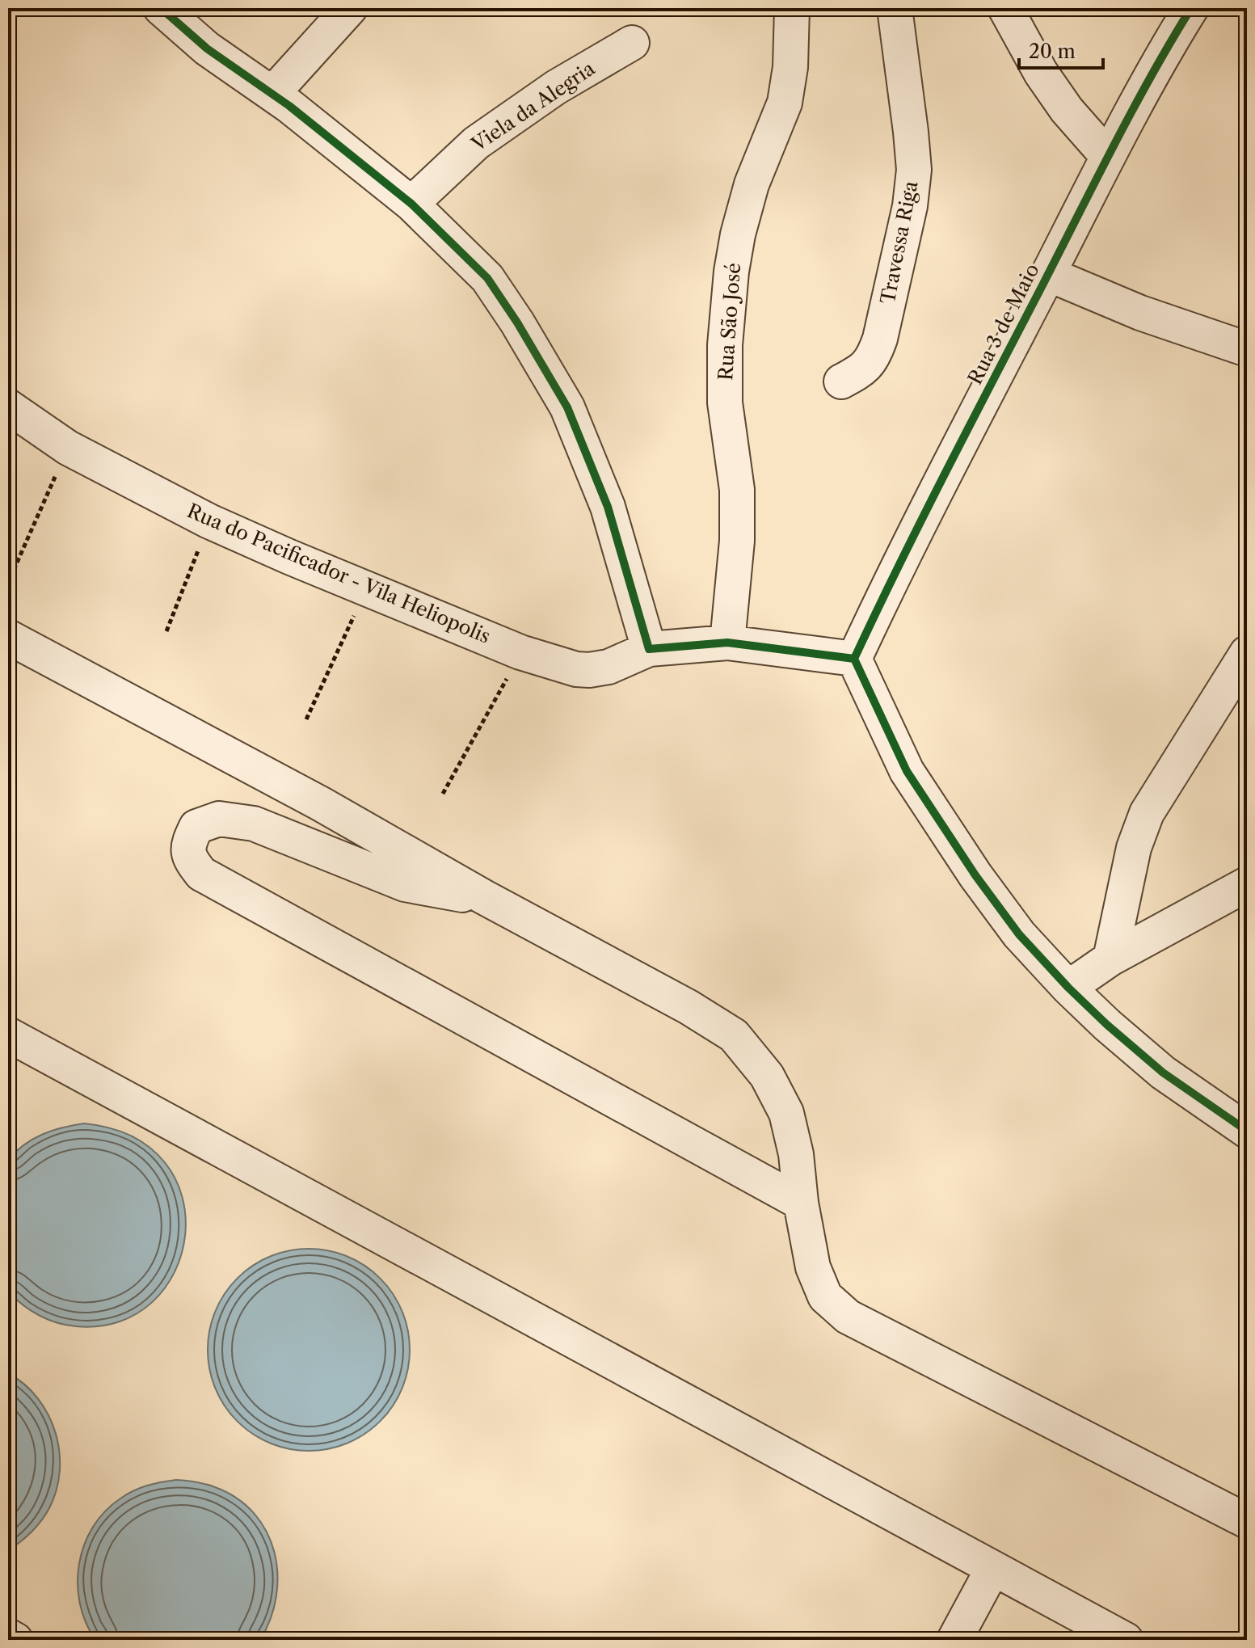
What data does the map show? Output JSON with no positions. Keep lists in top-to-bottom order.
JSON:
{
  "streets": {
    "street": [
      "Viela da Alegria",
      "Travessa Riga",
      "Rua São José",
      "Rua 3 de Maio",
      "Rua do Pacificador - Vila Heliopolis"
    ]
  },
  "crossings": [
    ["Rua São José", "Rua do Pacificador - Vila Heliopolis"],
    ["Rua 3 de Maio", "Rua do Pacificador - Vila Heliopolis"]
  ],
  "scale_bar": "20 m"
}
